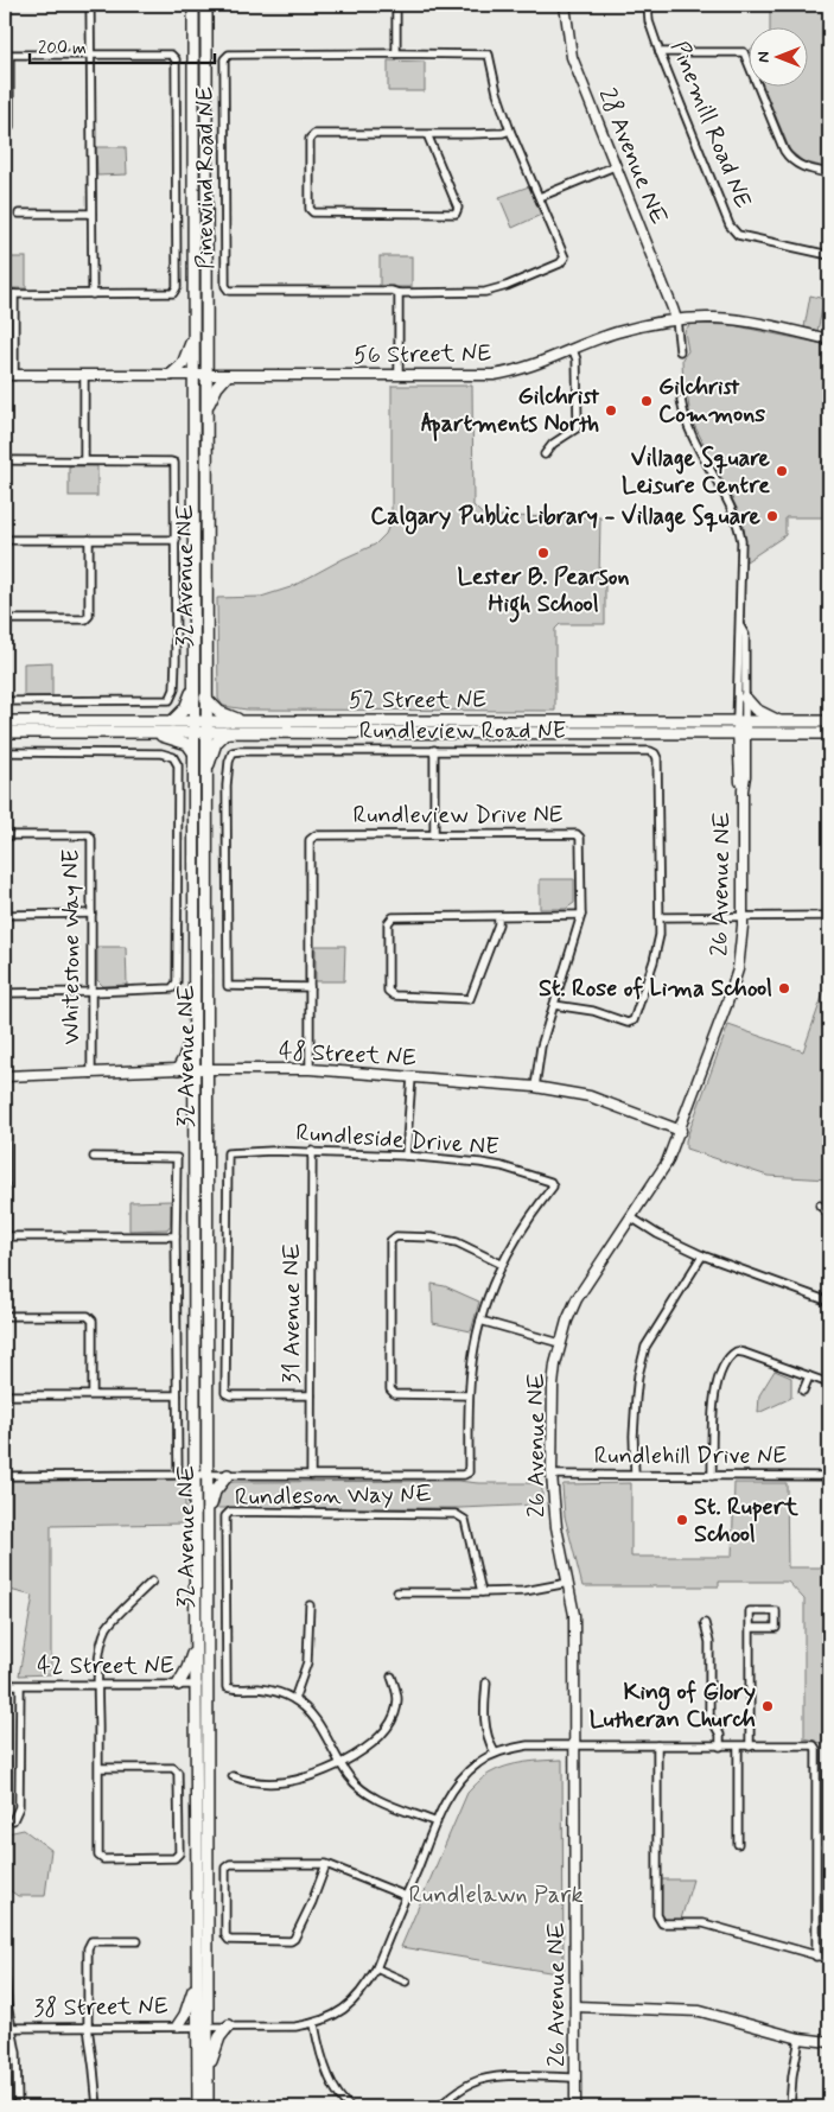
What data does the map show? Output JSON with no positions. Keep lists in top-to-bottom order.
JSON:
{
  "streets": {
    "main road": ["32 Avenue NE", "52 Street NE"],
    "street": [
      "Pinemill Road NE",
      "28 Avenue NE",
      "Pinewind Road NE",
      "56 Street NE",
      "Rundleview Road NE",
      "Rundleview Drive NE",
      "26 Avenue NE",
      "Whitestone Way NE",
      "48 Street NE",
      "Rundleside Drive NE",
      "31 Avenue NE",
      "Rundlehill Drive NE",
      "Rundleson Way NE",
      "42 Street NE",
      "38 Street NE"
    ]
  },
  "crossings": [
    ["28 Avenue NE", "56 Street NE"],
    ["56 Street NE", "32 Avenue NE"],
    ["32 Avenue NE", "52 Street NE"],
    ["32 Avenue NE", "48 Street NE"],
    ["32 Avenue NE", "Rundleside Drive NE"],
    ["32 Avenue NE", "42 Street NE"],
    ["32 Avenue NE", "38 Street NE"],
    ["52 Street NE", "26 Avenue NE"],
    ["Rundleview Road NE", "Rundleview Drive NE"],
    ["Rundleview Drive NE", "48 Street NE"],
    ["26 Avenue NE", "48 Street NE"],
    ["26 Avenue NE", "Rundlehill Drive NE"],
    ["Whitestone Way NE", "48 Street NE"],
    ["Rundleside Drive NE", "31 Avenue NE"]
  ],
  "parks": ["Rundlelawn Park"],
  "places": [
    "Gilchrist Commons",
    "Gilchrist Apartments North",
    "Village Square Leisure Centre",
    "Calgary Public Library - Village Square",
    "Lester B. Pearson High School",
    "St. Rose of Lima School",
    "St. Rupert School",
    "King of Glory Lutheran Church"
  ],
  "scale_bar": "200 m",
  "north": "left"
}
